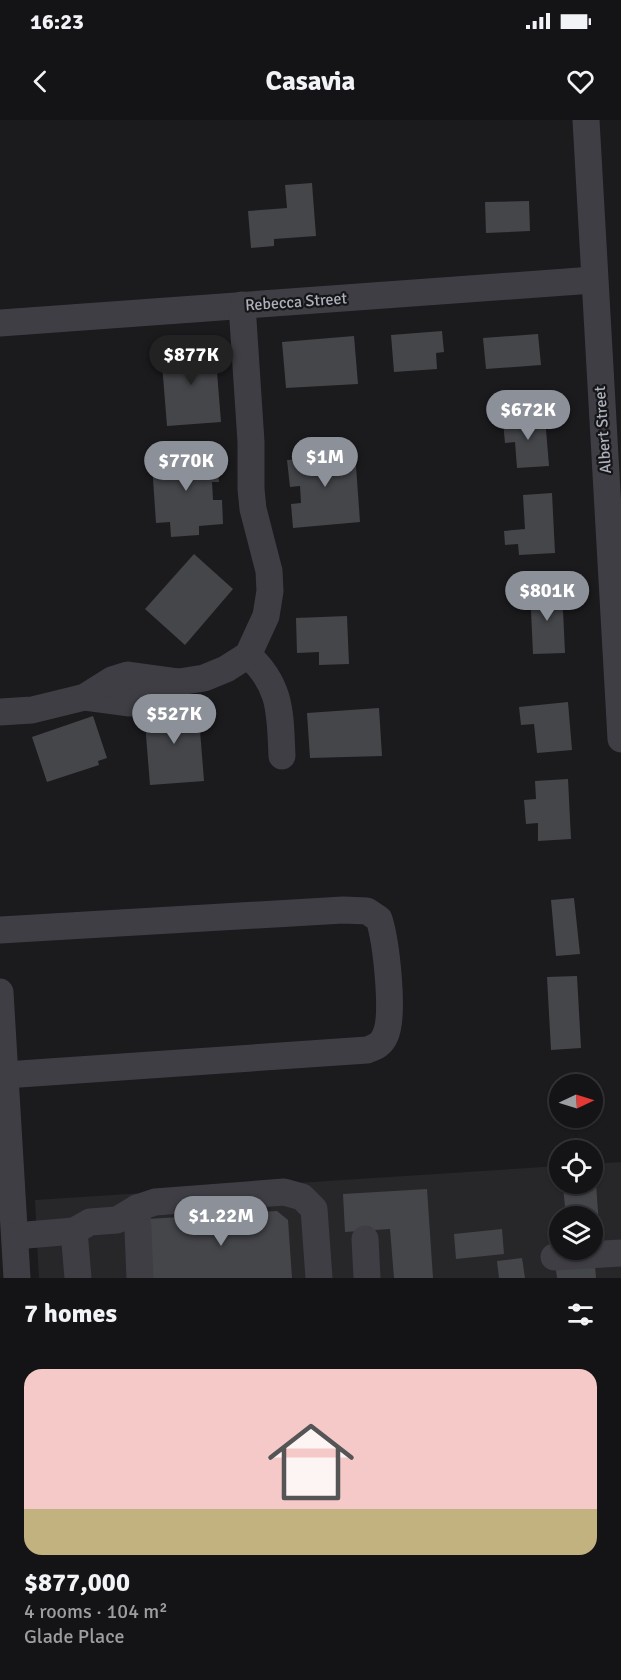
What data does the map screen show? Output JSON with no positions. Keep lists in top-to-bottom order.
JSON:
{
  "streets": {
    "street": ["Rebecca Street", "Albert Street"]
  },
  "crossings": [
    ["Rebecca Street", "Albert Street"]
  ],
  "north": "right",
  "page": {
    "status": "16:23",
    "header": "Casavia",
    "price": [
      "$877K",
      "$672K",
      "$1M",
      "$770K",
      "$801K",
      "$527K",
      "$1.22M"
    ],
    "heading": "7 homes",
    "list": [
      {
        "name": "$877,000",
        "note": "4 rooms · 104 m² · Glade Place"
      }
    ]
  }
}
